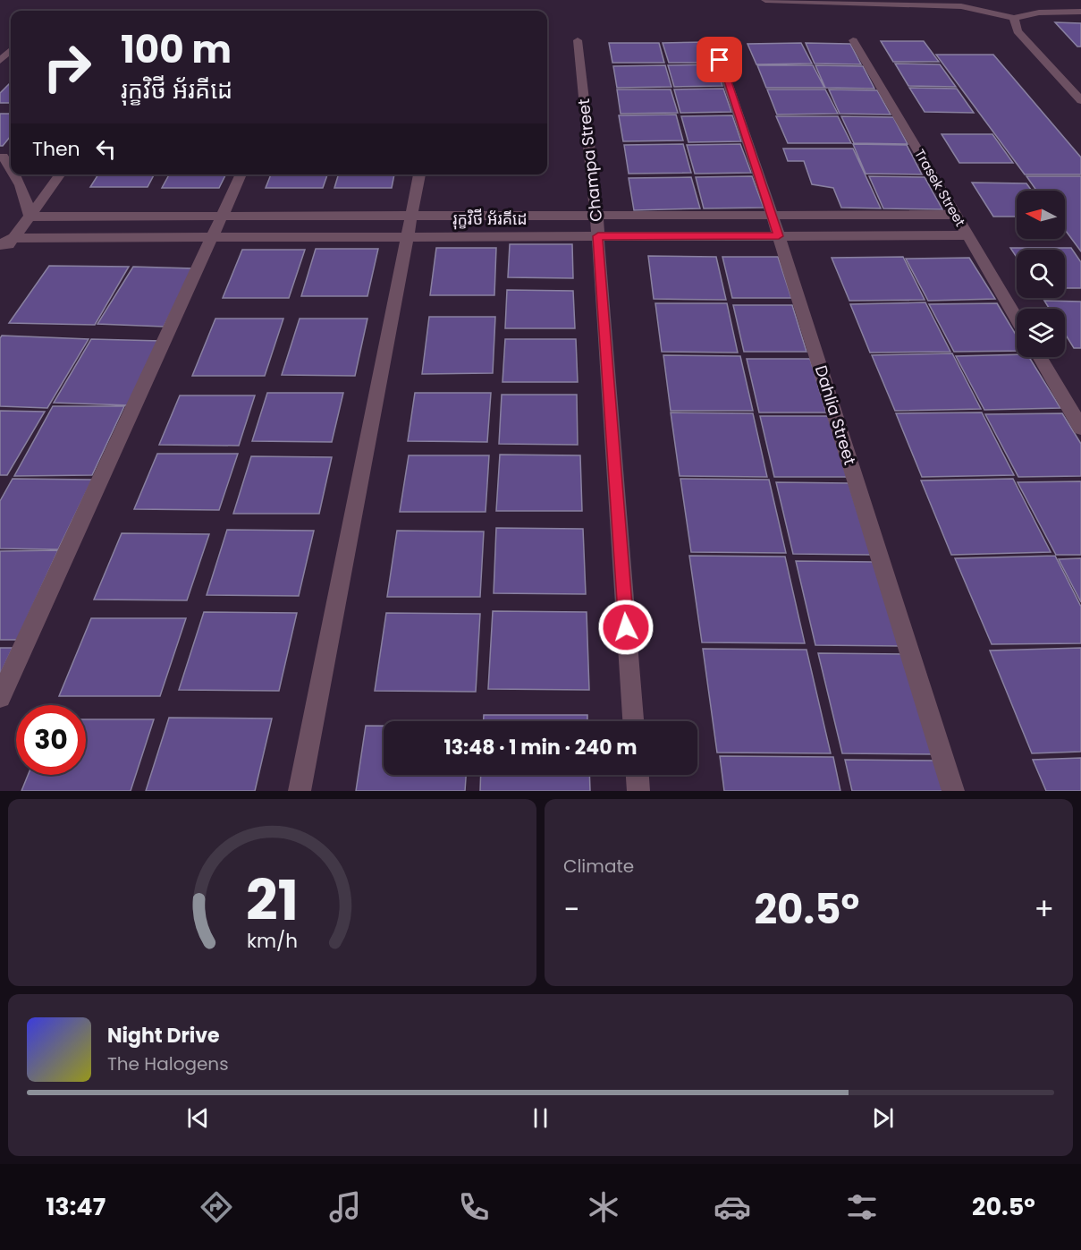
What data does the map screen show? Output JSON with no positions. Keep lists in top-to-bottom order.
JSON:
{
  "streets": {
    "street": [
      "Champa Street",
      "Trasek Street",
      "រុក្ខវិថី អ័រគីដេ",
      "Dahlia Street"
    ]
  },
  "crossings": [
    ["Champa Street", "រុក្ខវិថី អ័រគីដេ"],
    ["Trasek Street", "រុក្ខវិថី អ័រគីដេ"],
    ["រុក្ខវិថី អ័រគីដេ", "Dahlia Street"]
  ],
  "north": "left",
  "page": {
    "turn": ["100 m", "រុក្ខវិថី អ័រគីដេ"],
    "then": "Then",
    "limit": "30",
    "trip": "13:48 · 1 min · 240 m",
    "tile": "Climate",
    "heat": ["−", "20.5°", "+"],
    "song": ["Night Drive", "The Halogens"],
    "tabs": ["13:47", "20.5°"],
    "gauge": ["21", "km/h"]
  }
}
